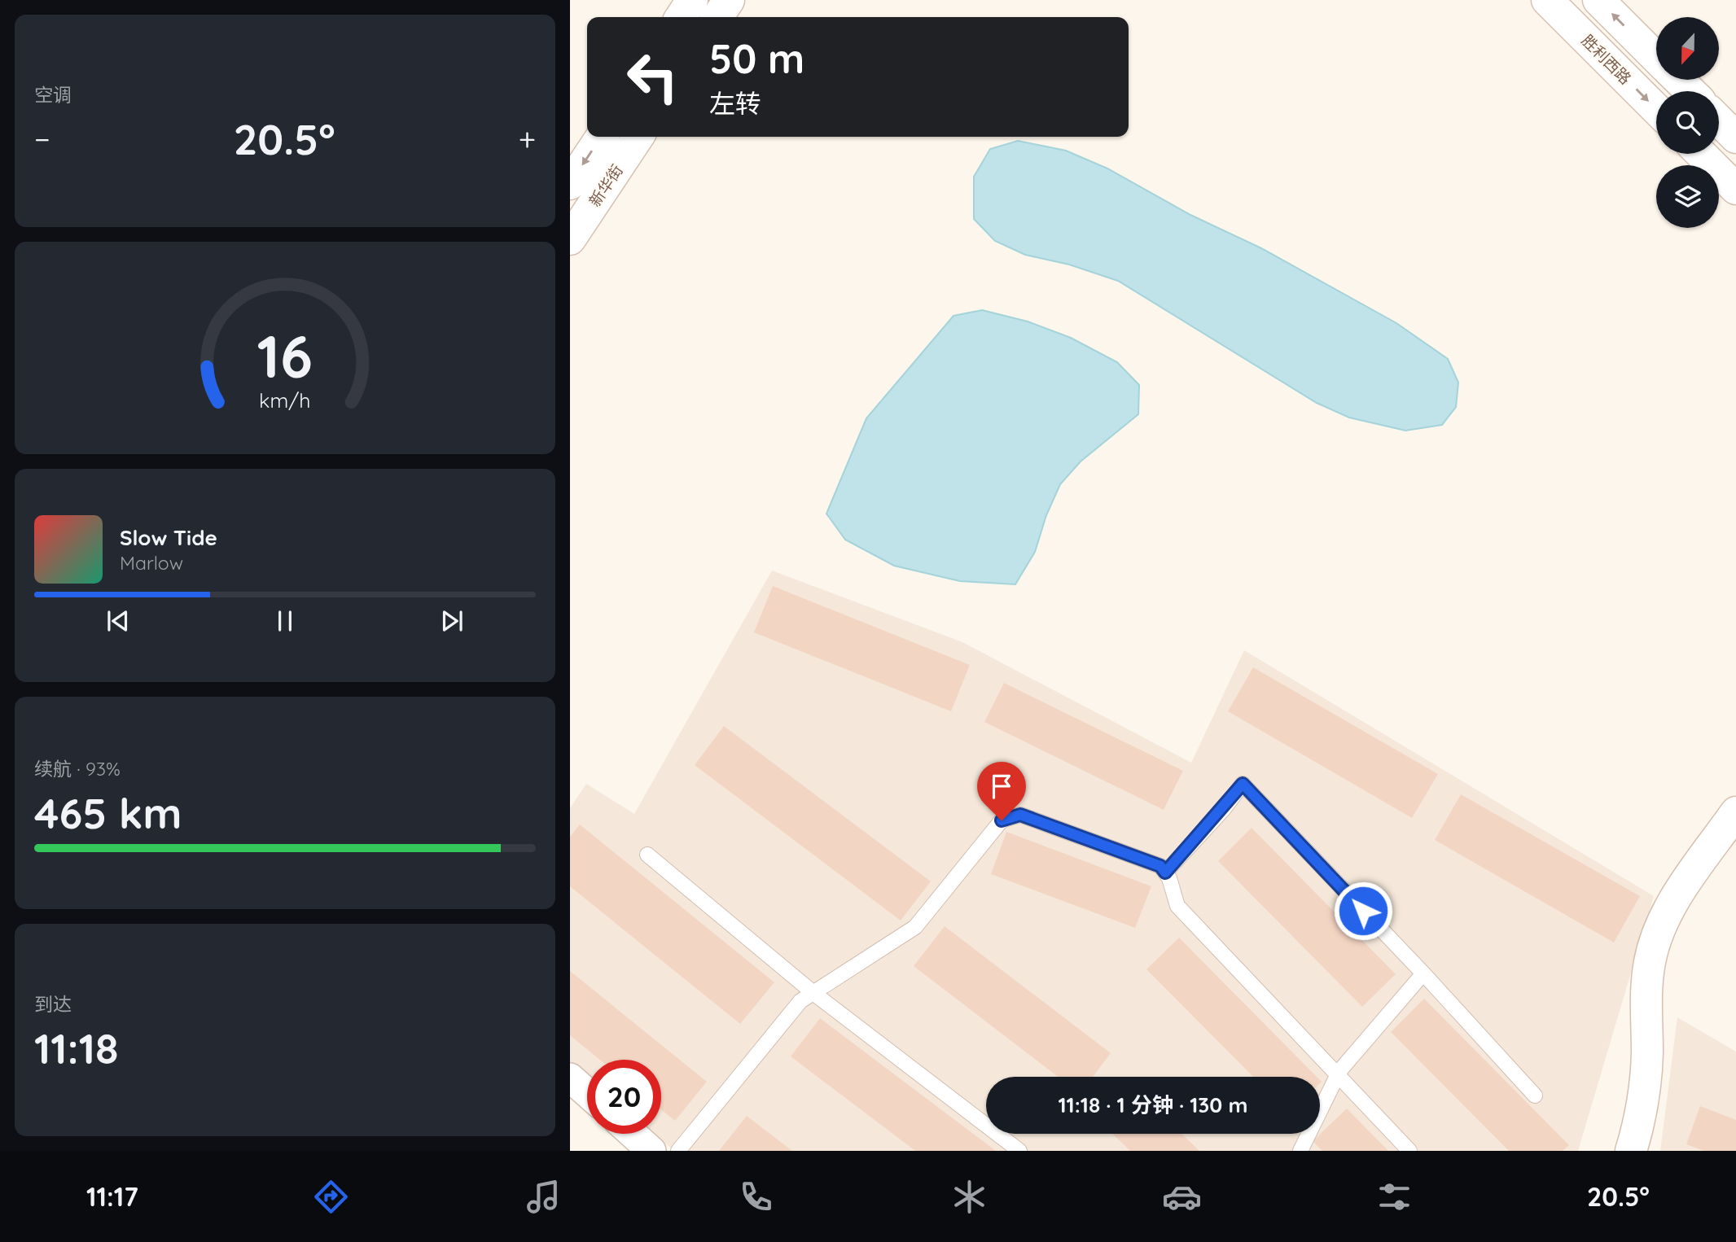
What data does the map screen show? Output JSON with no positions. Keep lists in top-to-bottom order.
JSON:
{
  "streets": {
    "street": ["胜利西路", "新华街"]
  },
  "north": "bottom",
  "page": {
    "tile": [
      "空调",
      ["续航 · 93%", "465 km"],
      ["到达", "11:18"]
    ],
    "turn": ["50 m", "左转"],
    "heat": ["−", "20.5°", "+"],
    "song": ["Slow Tide", "Marlow"],
    "limit": "20",
    "trip": "11:18 · 1 分钟 · 130 m",
    "tabs": ["11:17", "20.5°"],
    "gauge": ["16", "km/h"]
  }
}
